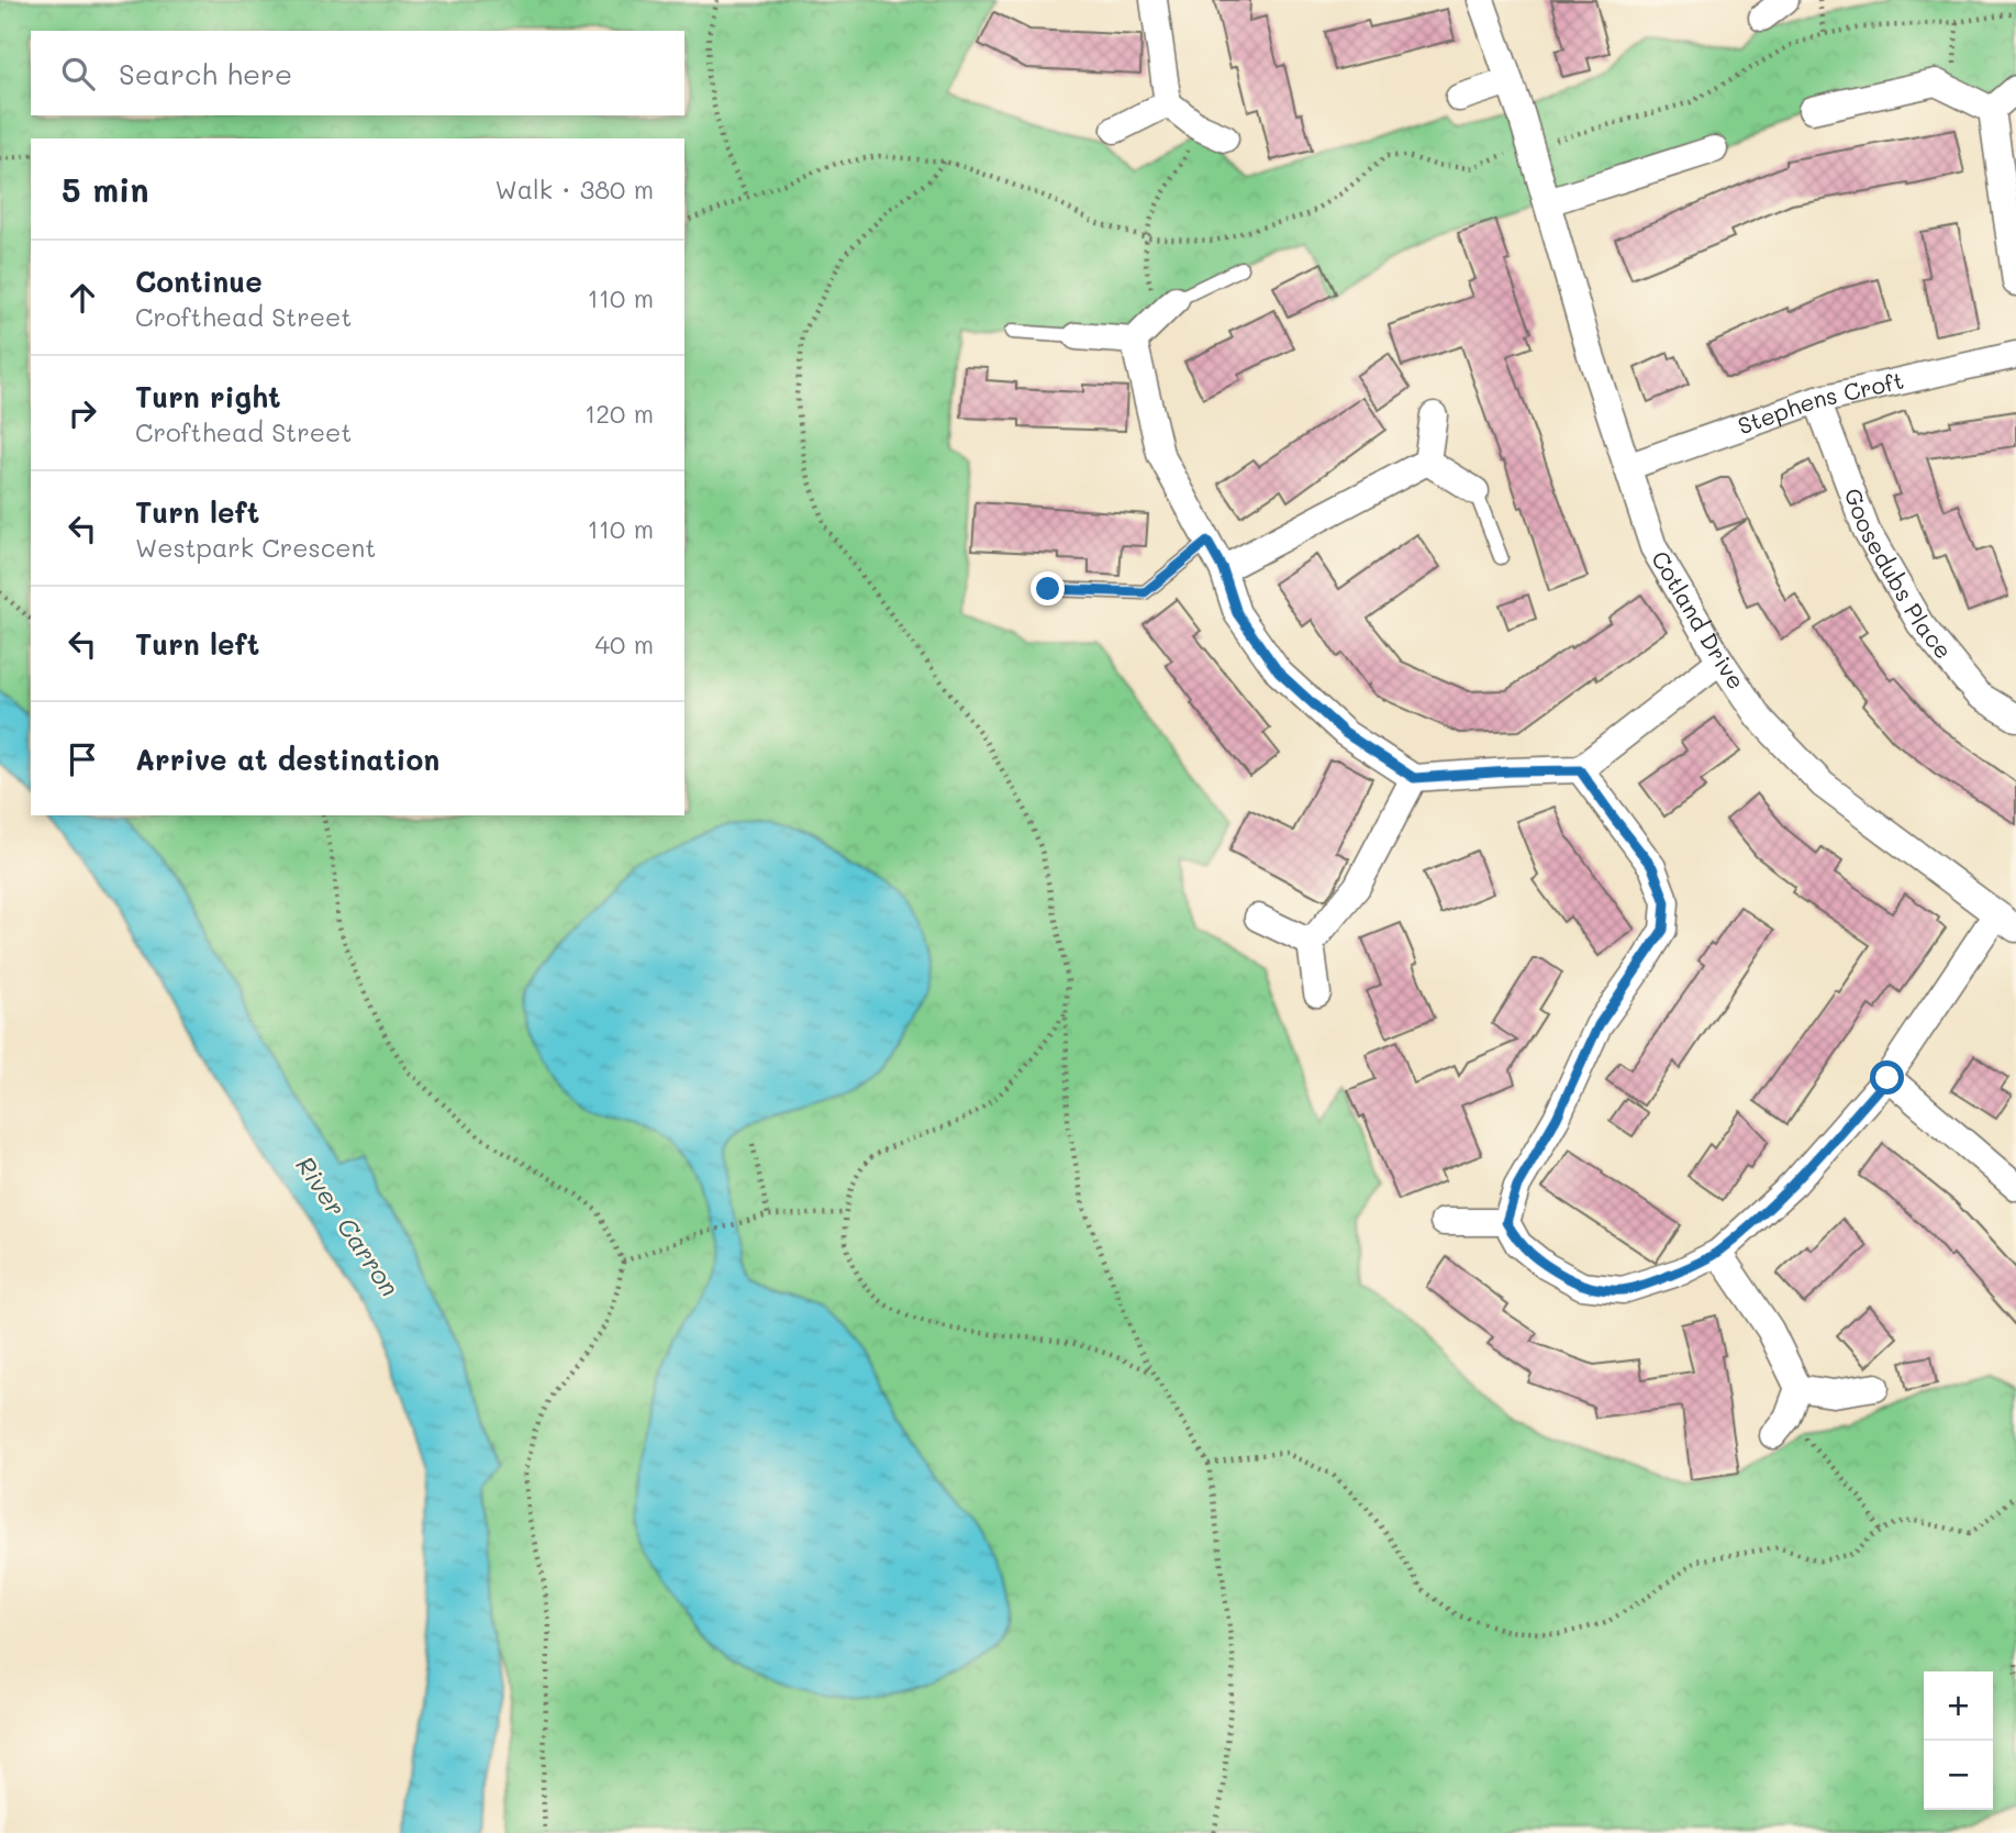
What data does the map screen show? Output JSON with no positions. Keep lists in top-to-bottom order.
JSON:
{
  "streets": {
    "street": ["Stephens Croft", "Goosedubs Place", "Cotland Drive"]
  },
  "crossings": [
    ["Stephens Croft", "Goosedubs Place"],
    ["Stephens Croft", "Cotland Drive"]
  ],
  "water": ["River Carron"],
  "page": {
    "search": "Search here",
    "heading": ["5 min", "Walk · 380 m"],
    "list": [
      ["Continue", "Crofthead Street", "110 m"],
      ["Turn right", "Crofthead Street", "120 m"],
      ["Turn left", "Westpark Crescent", "110 m"],
      ["Turn left", "40 m"],
      "Arrive at destination"
    ],
    "map_buttons": ["+", "−"]
  }
}
